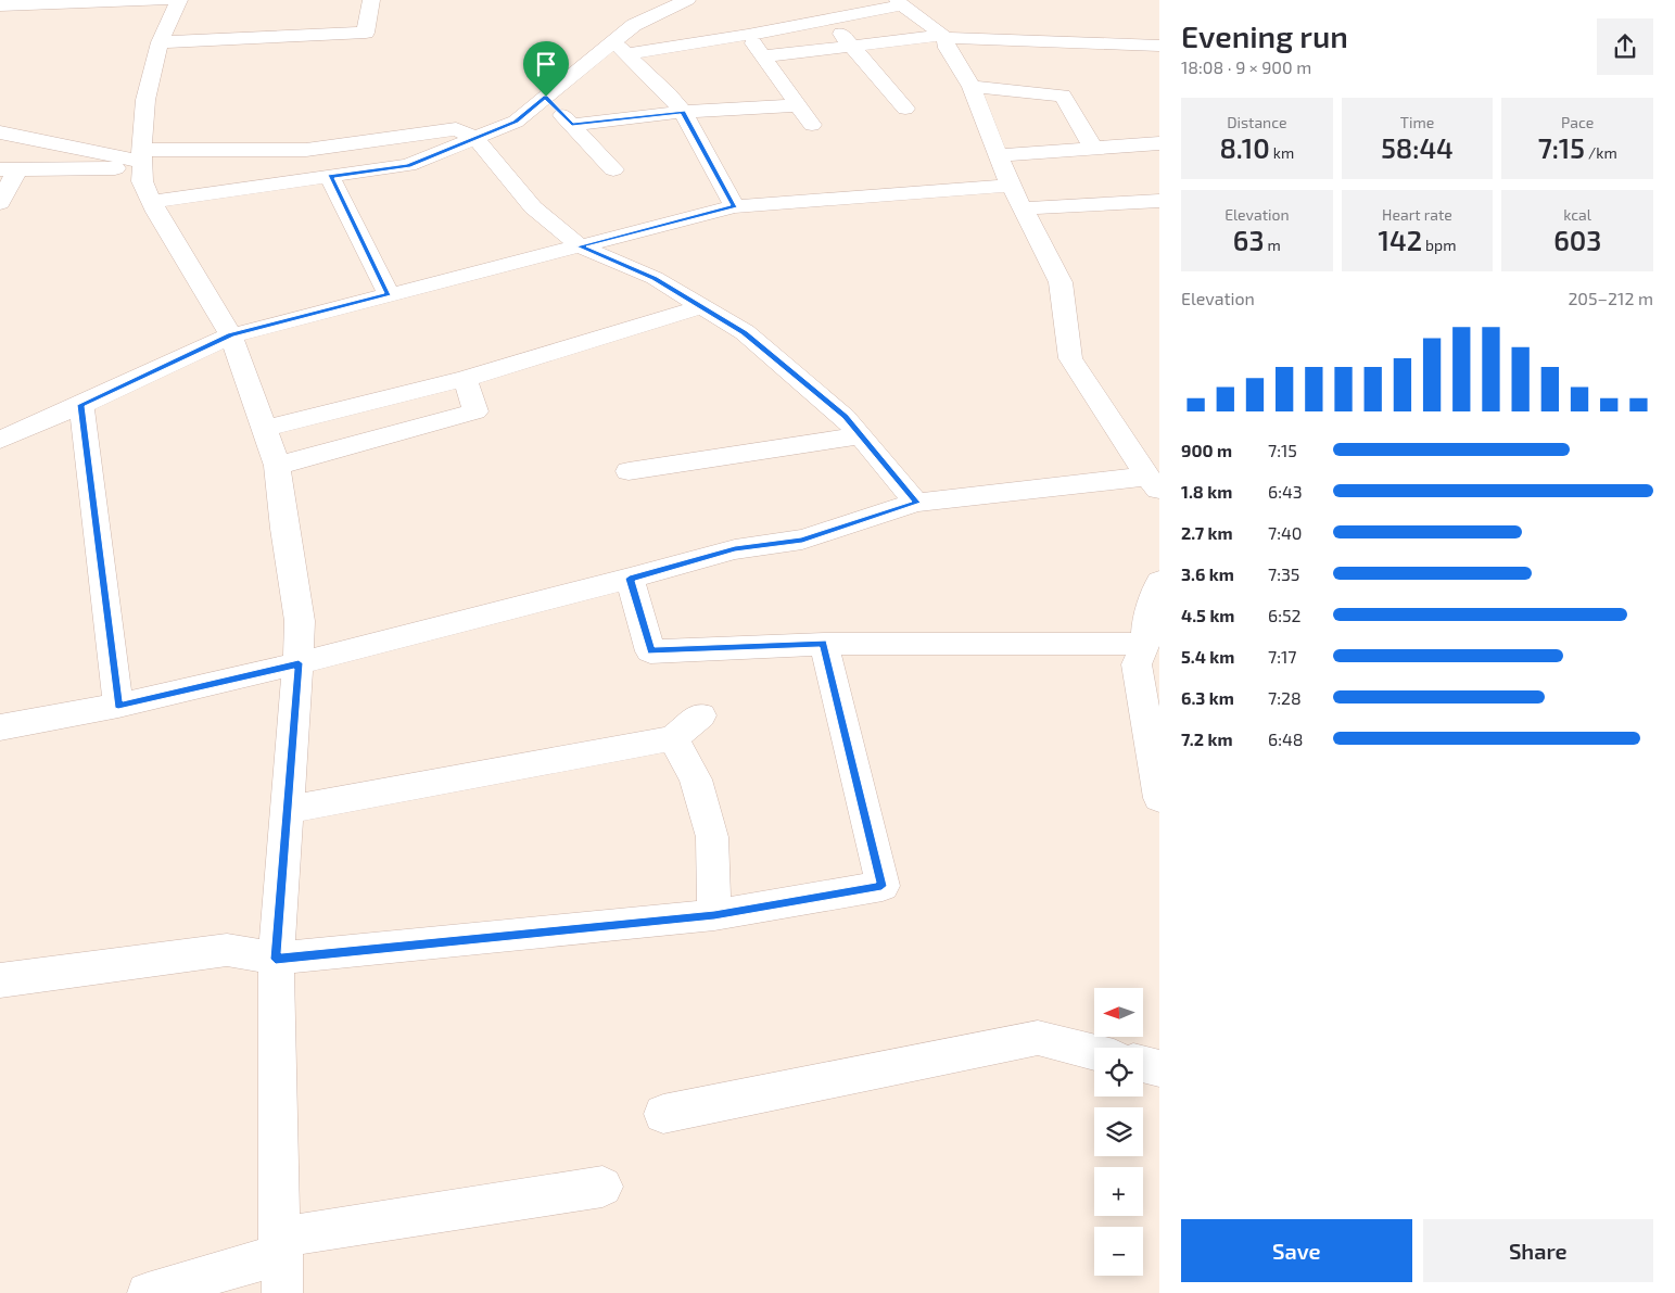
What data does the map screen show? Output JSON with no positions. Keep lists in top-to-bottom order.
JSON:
{
  "north": "left",
  "page": {
    "heading": ["Evening run", "18:08 · 9 × 900 m"],
    "stats": [
      ["Distance", "8.10 km"],
      ["Time", "58:44"],
      ["Pace", "7:15 /km"],
      ["Elevation", "63 m"],
      ["Heart rate", "142 bpm"],
      ["kcal", "603"]
    ],
    "chart": ["Elevation", "205–212 m"],
    "list": [
      {
        "name": "900 m",
        "note": "7:15"
      },
      {
        "name": "1.8 km",
        "note": "6:43"
      },
      {
        "name": "2.7 km",
        "note": "7:40"
      },
      {
        "name": "3.6 km",
        "note": "7:35"
      },
      {
        "name": "4.5 km",
        "note": "6:52"
      },
      {
        "name": "5.4 km",
        "note": "7:17"
      },
      {
        "name": "6.3 km",
        "note": "7:28"
      },
      {
        "name": "7.2 km",
        "note": "6:48"
      }
    ],
    "map_buttons": ["+", "−"],
    "buttons": ["Save", "Share"]
  }
}
